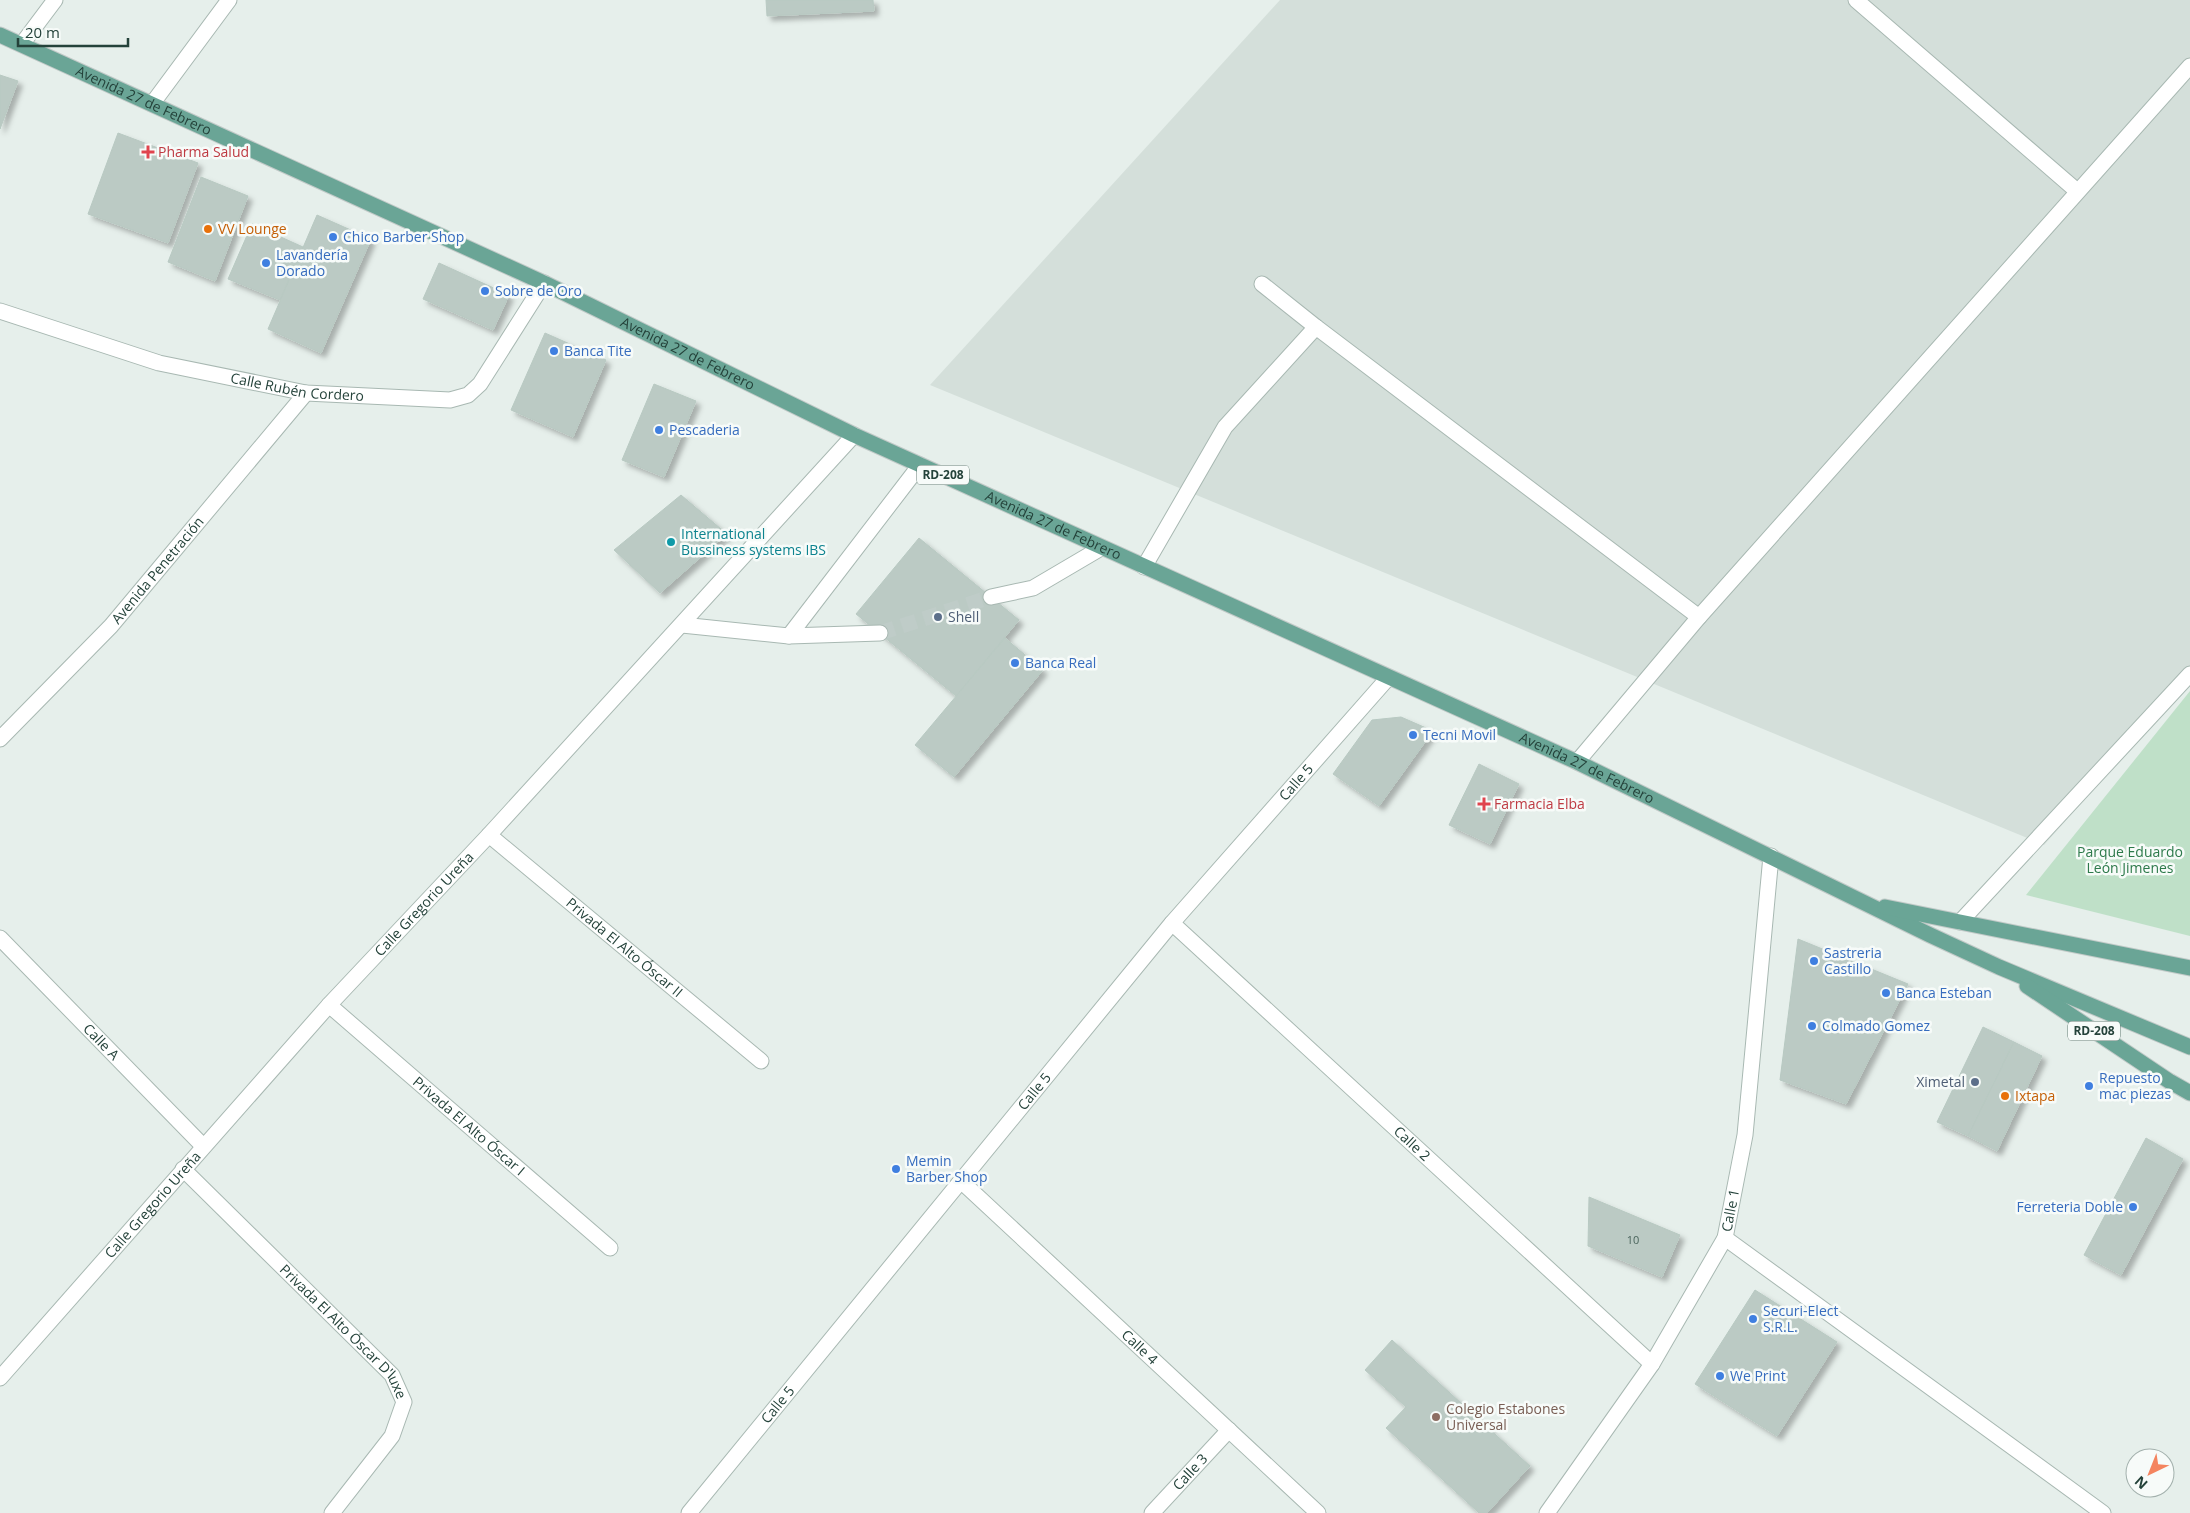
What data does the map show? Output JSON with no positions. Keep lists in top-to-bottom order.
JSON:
{
  "streets": {
    "main road": ["Avenida 27 de Febrero", "RD-208"],
    "street": [
      "Calle Rubén Cordero",
      "Avenida Penetración",
      "Calle 5",
      "Calle Gregorio Ureña",
      "Privada El Alto Óscar II",
      "Calle A",
      "Privada El Alto Óscar I",
      "Calle 2",
      "Calle 1",
      "Privada El Alto Óscar D'luxe",
      "Calle 4",
      "Calle 3"
    ]
  },
  "crossings": [
    ["Avenida 27 de Febrero", "Calle Rubén Cordero"],
    ["Avenida 27 de Febrero", "Calle 5"],
    ["Avenida 27 de Febrero", "Calle Gregorio Ureña"],
    ["Avenida 27 de Febrero", "Calle 1"],
    ["Calle Rubén Cordero", "Avenida Penetración"],
    ["Calle 5", "Calle 2"],
    ["Calle 5", "Calle 4"],
    ["Calle Gregorio Ureña", "Privada El Alto Óscar II"],
    ["Calle Gregorio Ureña", "Calle A"],
    ["Calle Gregorio Ureña", "Privada El Alto Óscar I"],
    ["Calle Gregorio Ureña", "Privada El Alto Óscar D'luxe"],
    ["Calle 2", "Calle 1"],
    ["Calle 4", "Calle 3"]
  ],
  "parks": ["Parque Eduardo León Jimenes"],
  "places": {
    "health": ["Pharma Salud", "Farmacia Elba"],
    "other": [
      "VV Lounge",
      "Chico Barber Shop",
      "Lavandería Dorado",
      "Sobre de Oro",
      "Banca Tite",
      "Pescaderia",
      "International Bussiness systems IBS",
      "Shell",
      "Banca Real",
      "Tecni Movil",
      "Sastreria Castillo",
      "Banca Esteban",
      "Colmado Gomez",
      "Ximetal",
      "Repuesto mac piezas",
      "Ixtapa",
      "Memin Barber Shop",
      "Ferreteria Doble",
      "Securi-Elect S.R.L.",
      "We Print",
      "Colegio Estabones Universal"
    ]
  },
  "house_numbers": ["10"],
  "scale_bar": "20 m",
  "north": "bottom left"
}
